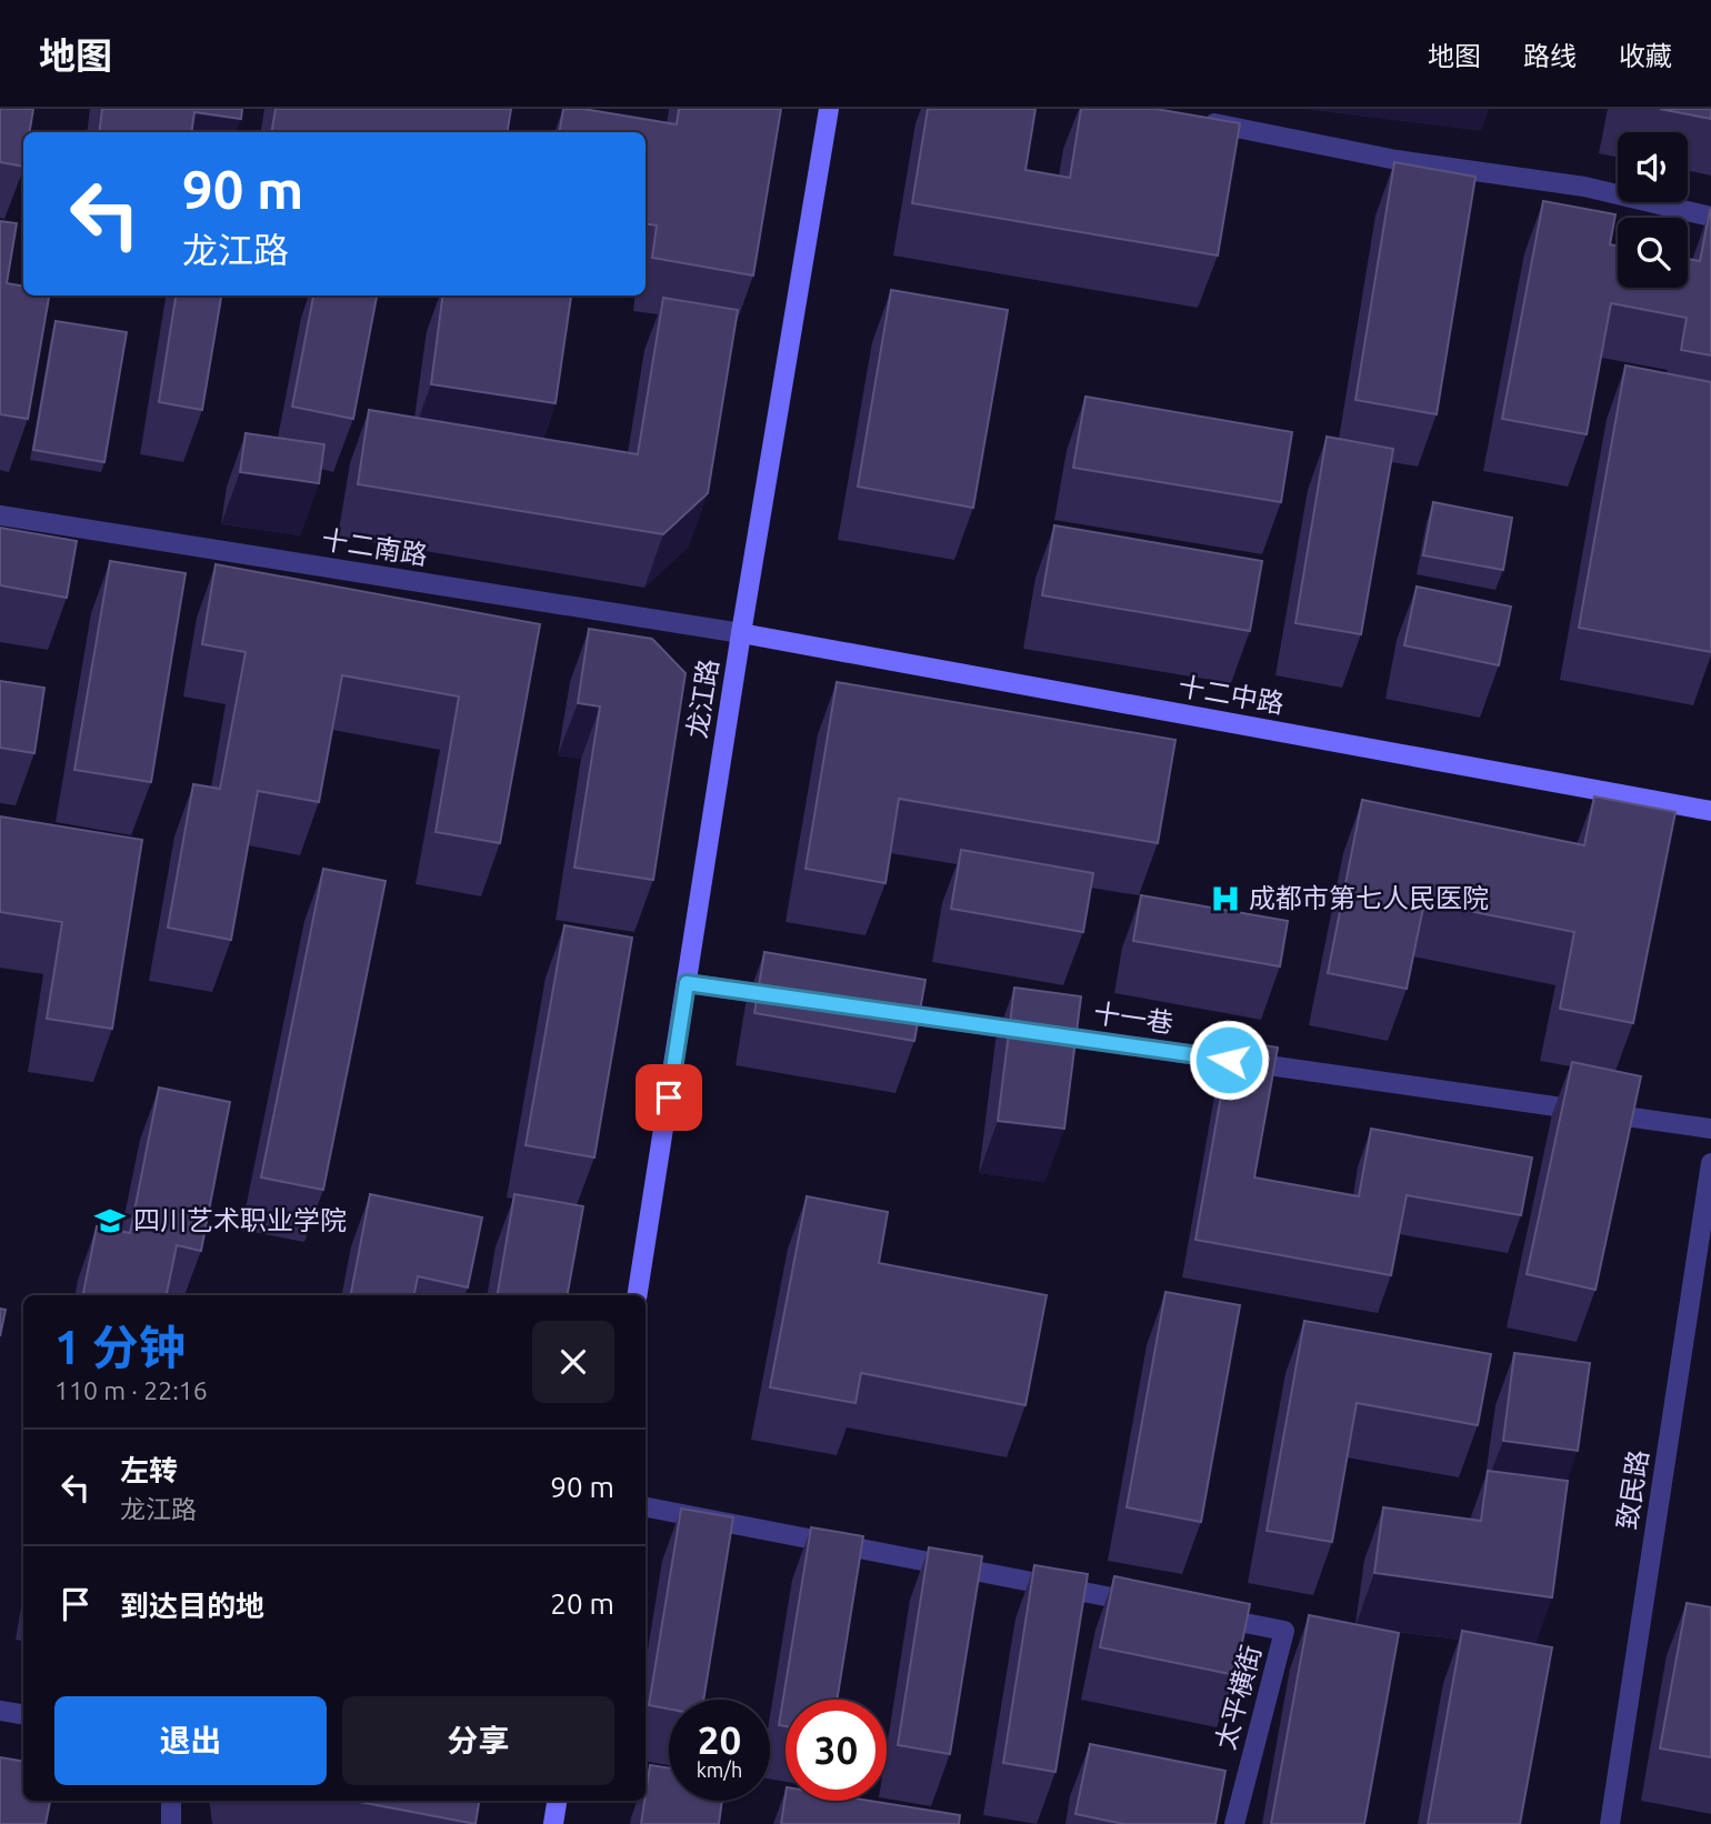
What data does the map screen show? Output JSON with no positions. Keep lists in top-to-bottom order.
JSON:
{
  "streets": {
    "street": [
      "十二南路",
      "十二中路",
      "龙江路",
      "十一巷",
      "致民路",
      "太平横街"
    ]
  },
  "crossings": [
    ["十二南路", "十二中路"],
    ["十二南路", "龙江路"],
    ["十二中路", "龙江路"]
  ],
  "places": {
    "hospital": ["成都市第七人民医院"],
    "school or university": ["四川艺术职业学院"]
  },
  "page": {
    "header": "地图",
    "nav": ["地图", "路线", "收藏"],
    "turn": ["90 m", "龙江路"],
    "heading": ["1 分钟", "110 m · 22:16"],
    "list": [
      {
        "name": "左转",
        "note": "龙江路",
        "value": "90 m"
      },
      {
        "name": "到达目的地",
        "value": "20 m"
      }
    ],
    "buttons": ["退出", "分享"],
    "speed": "20 km/h",
    "limit": "30"
  }
}
